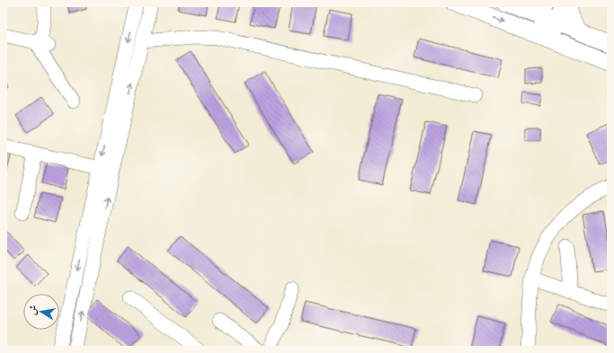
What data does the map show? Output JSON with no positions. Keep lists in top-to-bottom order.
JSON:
{
  "north": "left"
}
